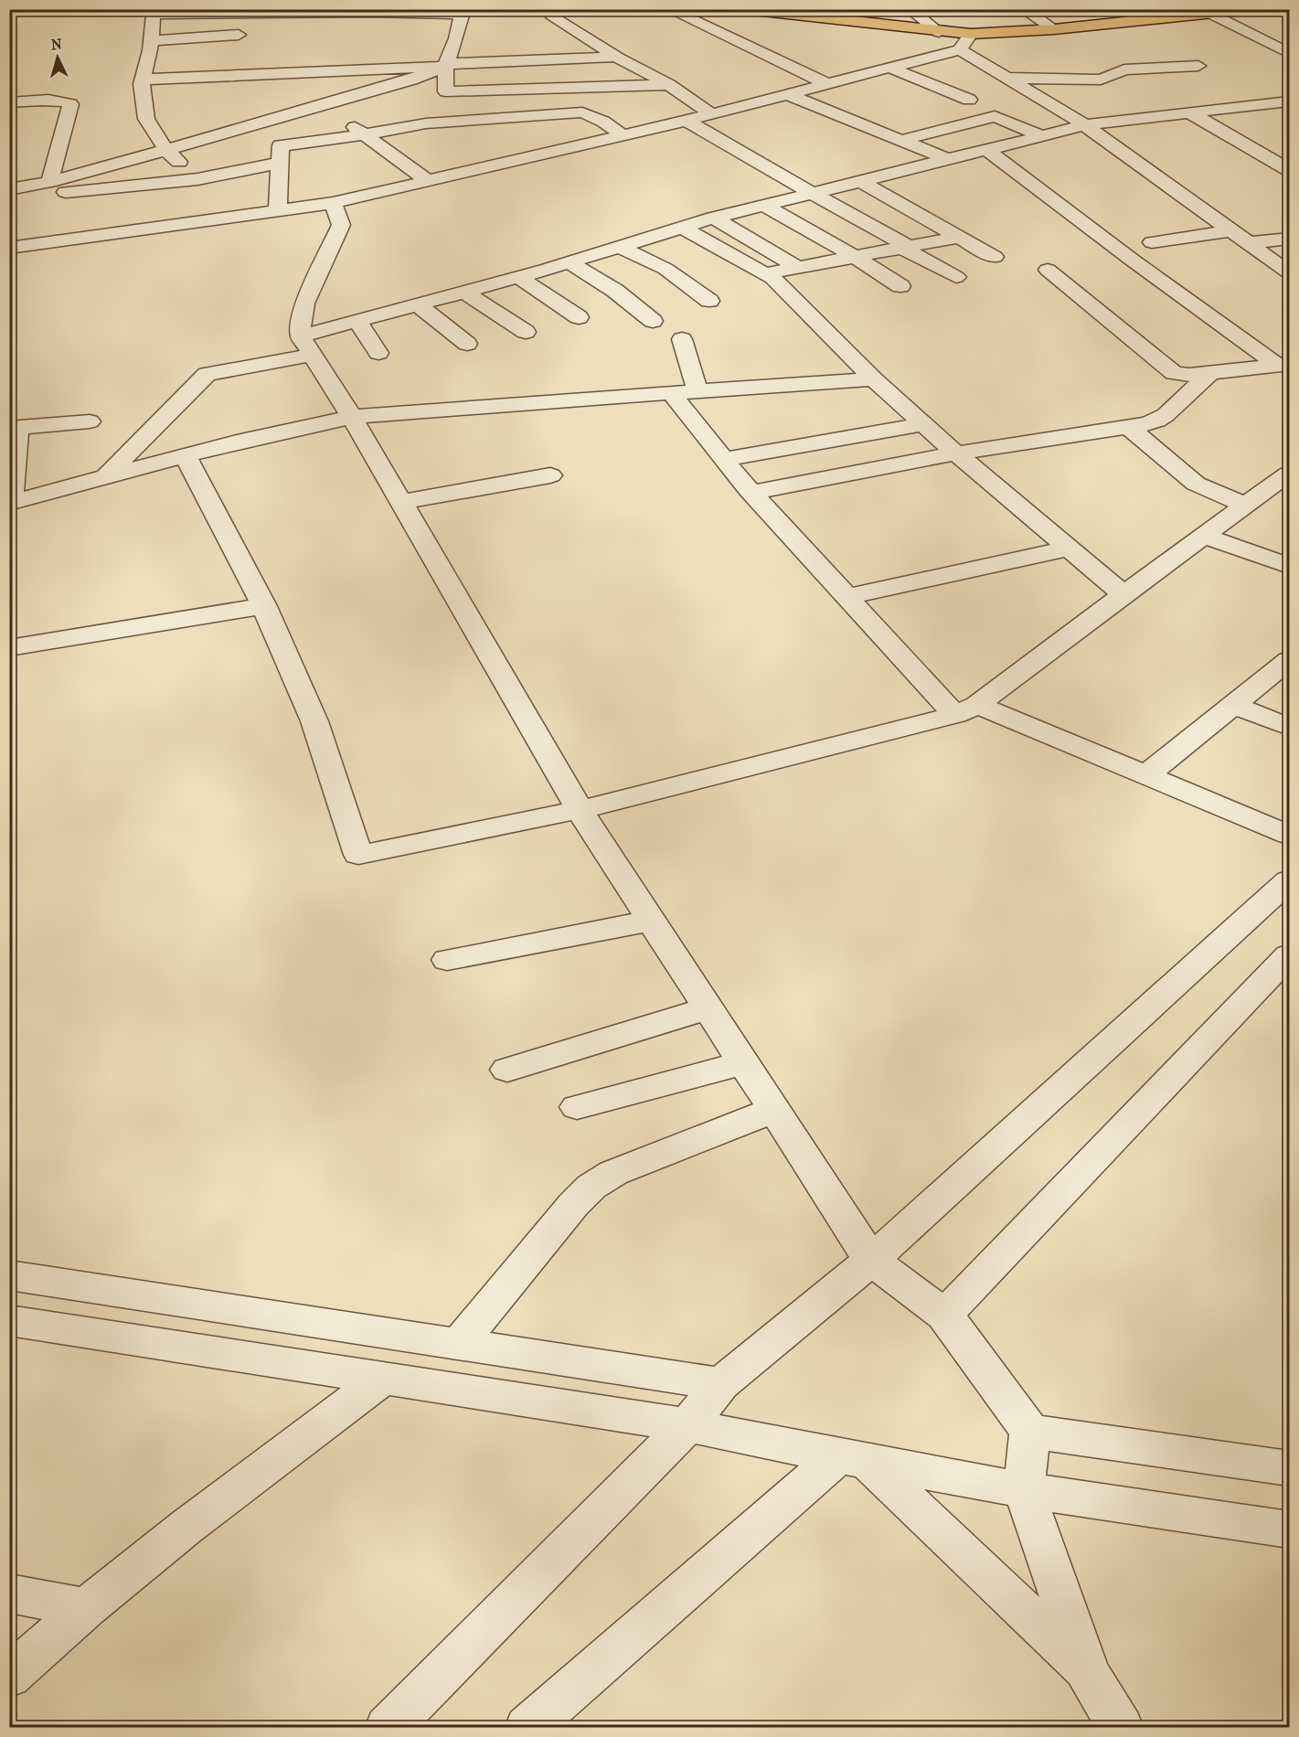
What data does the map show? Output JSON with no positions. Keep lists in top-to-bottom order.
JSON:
{
  "north": "top"
}
